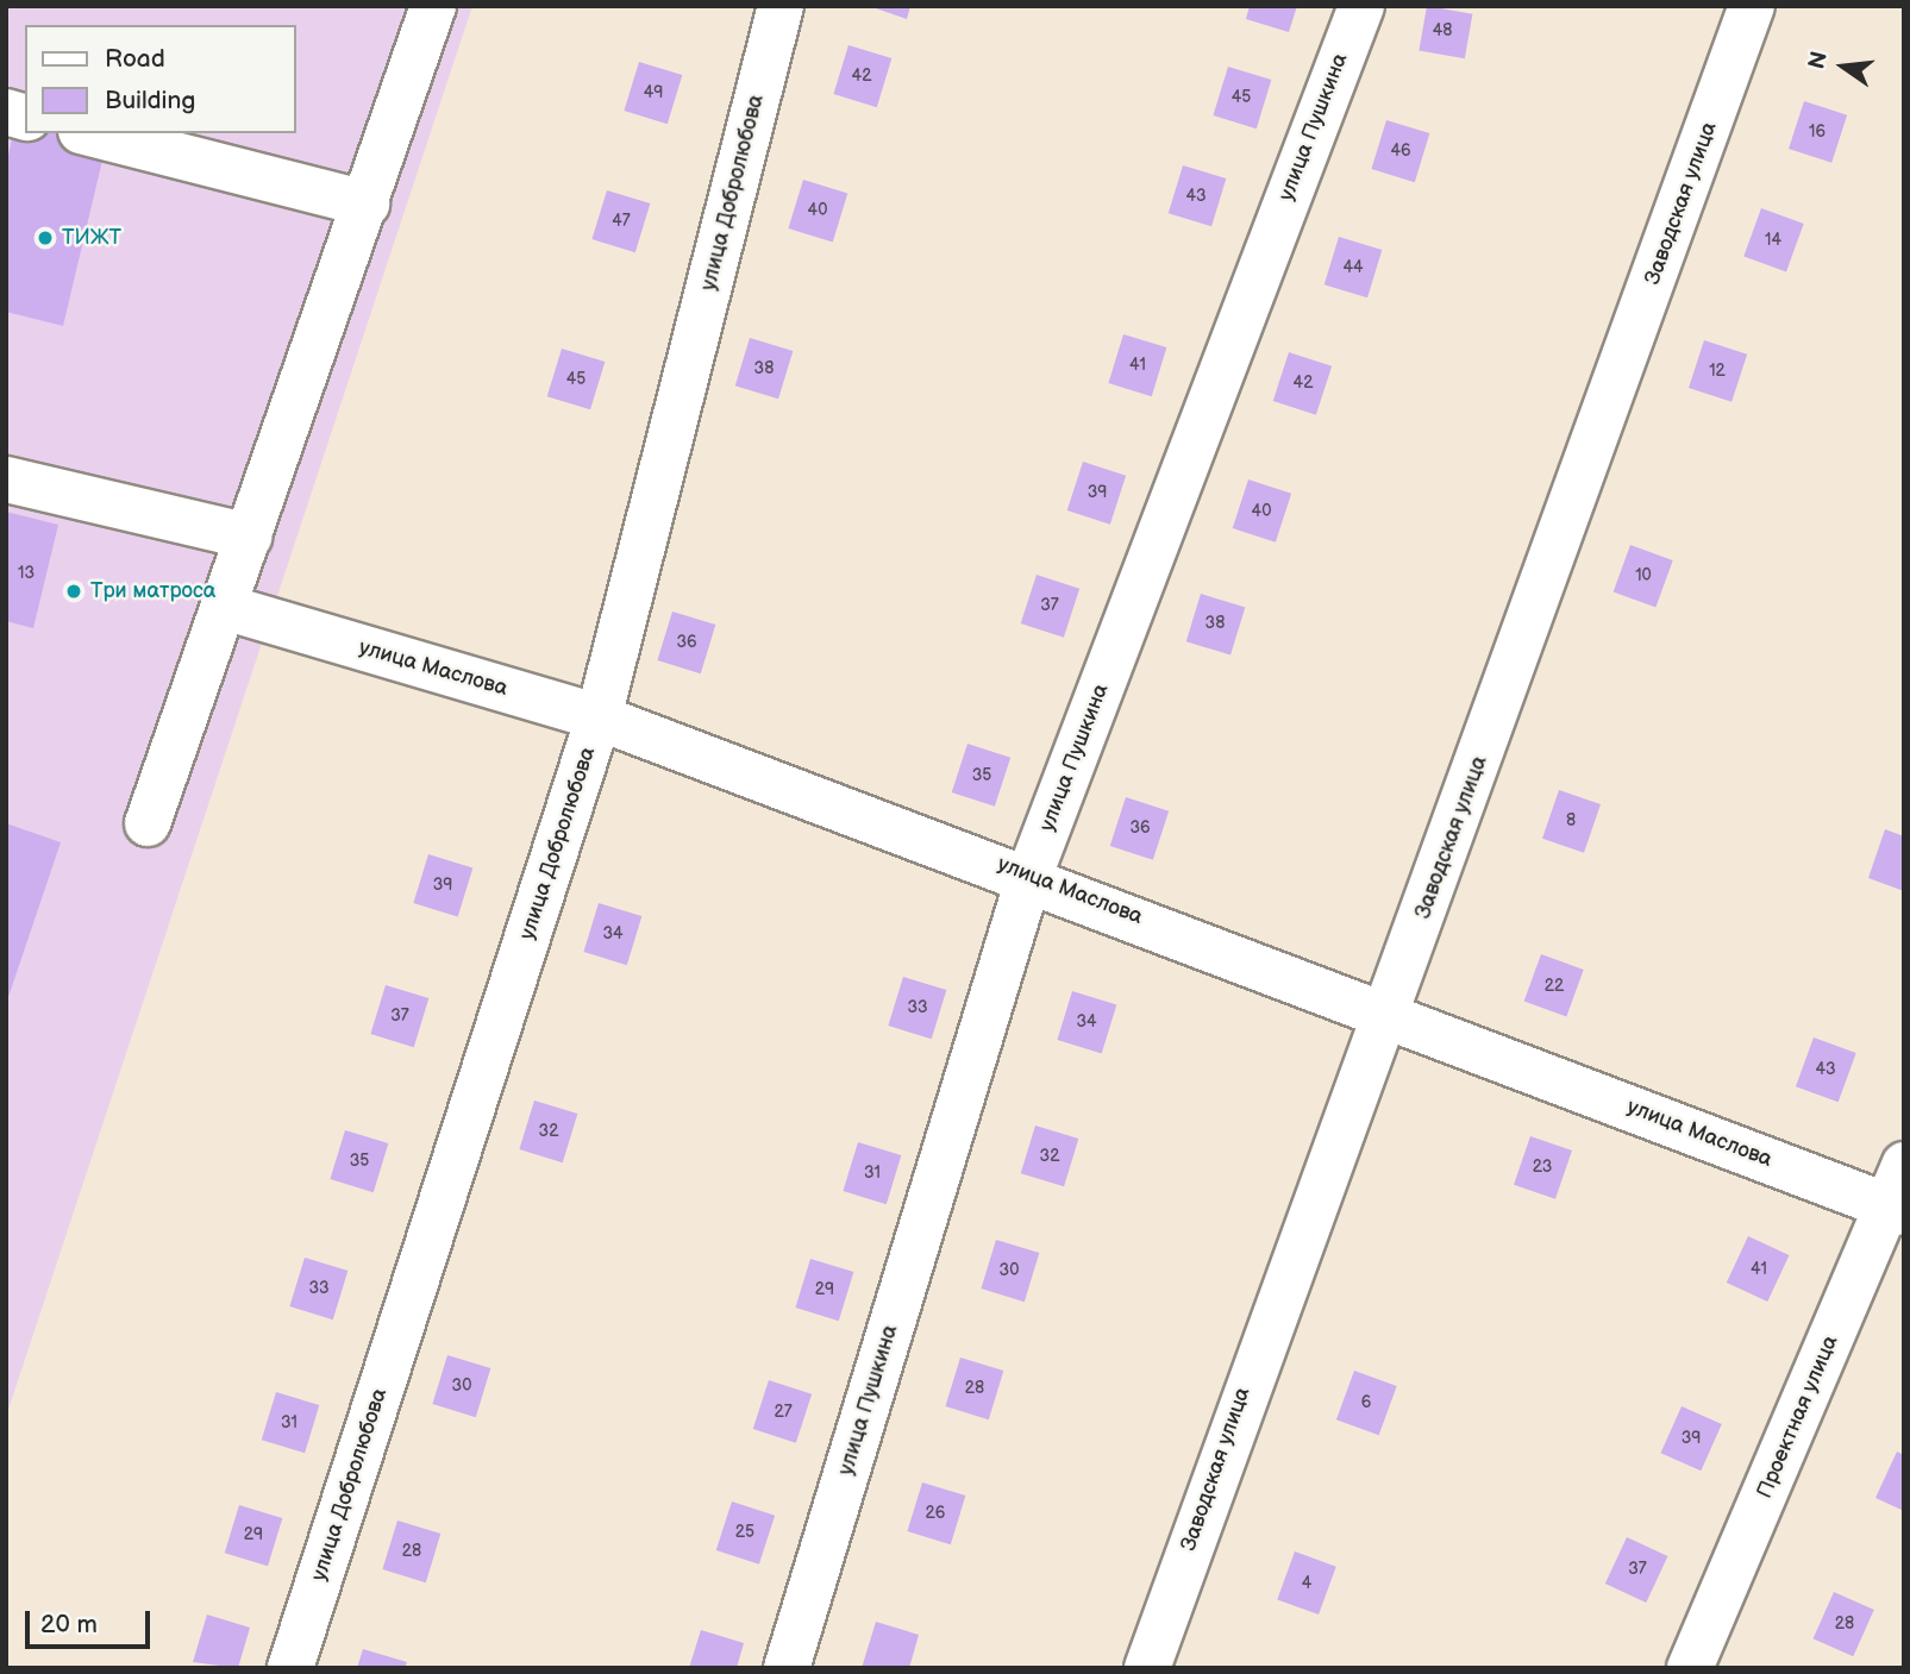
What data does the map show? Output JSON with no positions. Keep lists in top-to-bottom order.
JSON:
{
  "streets": {
    "street": [
      "улица Пушкина",
      "улица Добролюбова",
      "Заводская улица",
      "улица Маслова",
      "Проектная улица"
    ]
  },
  "crossings": [
    ["улица Пушкина", "улица Маслова"],
    ["улица Добролюбова", "улица Маслова"],
    ["Заводская улица", "улица Маслова"],
    ["улица Маслова", "Проектная улица"]
  ],
  "places": ["ТИЖТ", "Три матроса"],
  "house_numbers": [
    "48",
    "42",
    "49",
    "45",
    "16",
    "46",
    "43",
    "40",
    "47",
    "14",
    "44",
    "41",
    "38",
    "12",
    "45",
    "42",
    "39",
    "40",
    "13",
    "10",
    "37",
    "38",
    "36",
    "35",
    "8",
    "36",
    "39",
    "34",
    "22",
    "33",
    "37",
    "34",
    "43",
    "32",
    "32",
    "35",
    "23",
    "31",
    "41",
    "30",
    "33",
    "29",
    "30",
    "28",
    "6",
    "27",
    "31",
    "39",
    "26",
    "25",
    "29",
    "28",
    "37",
    "4",
    "28"
  ],
  "legend": ["Road", "Building"],
  "scale_bar": "20 m",
  "north": "left"
}
